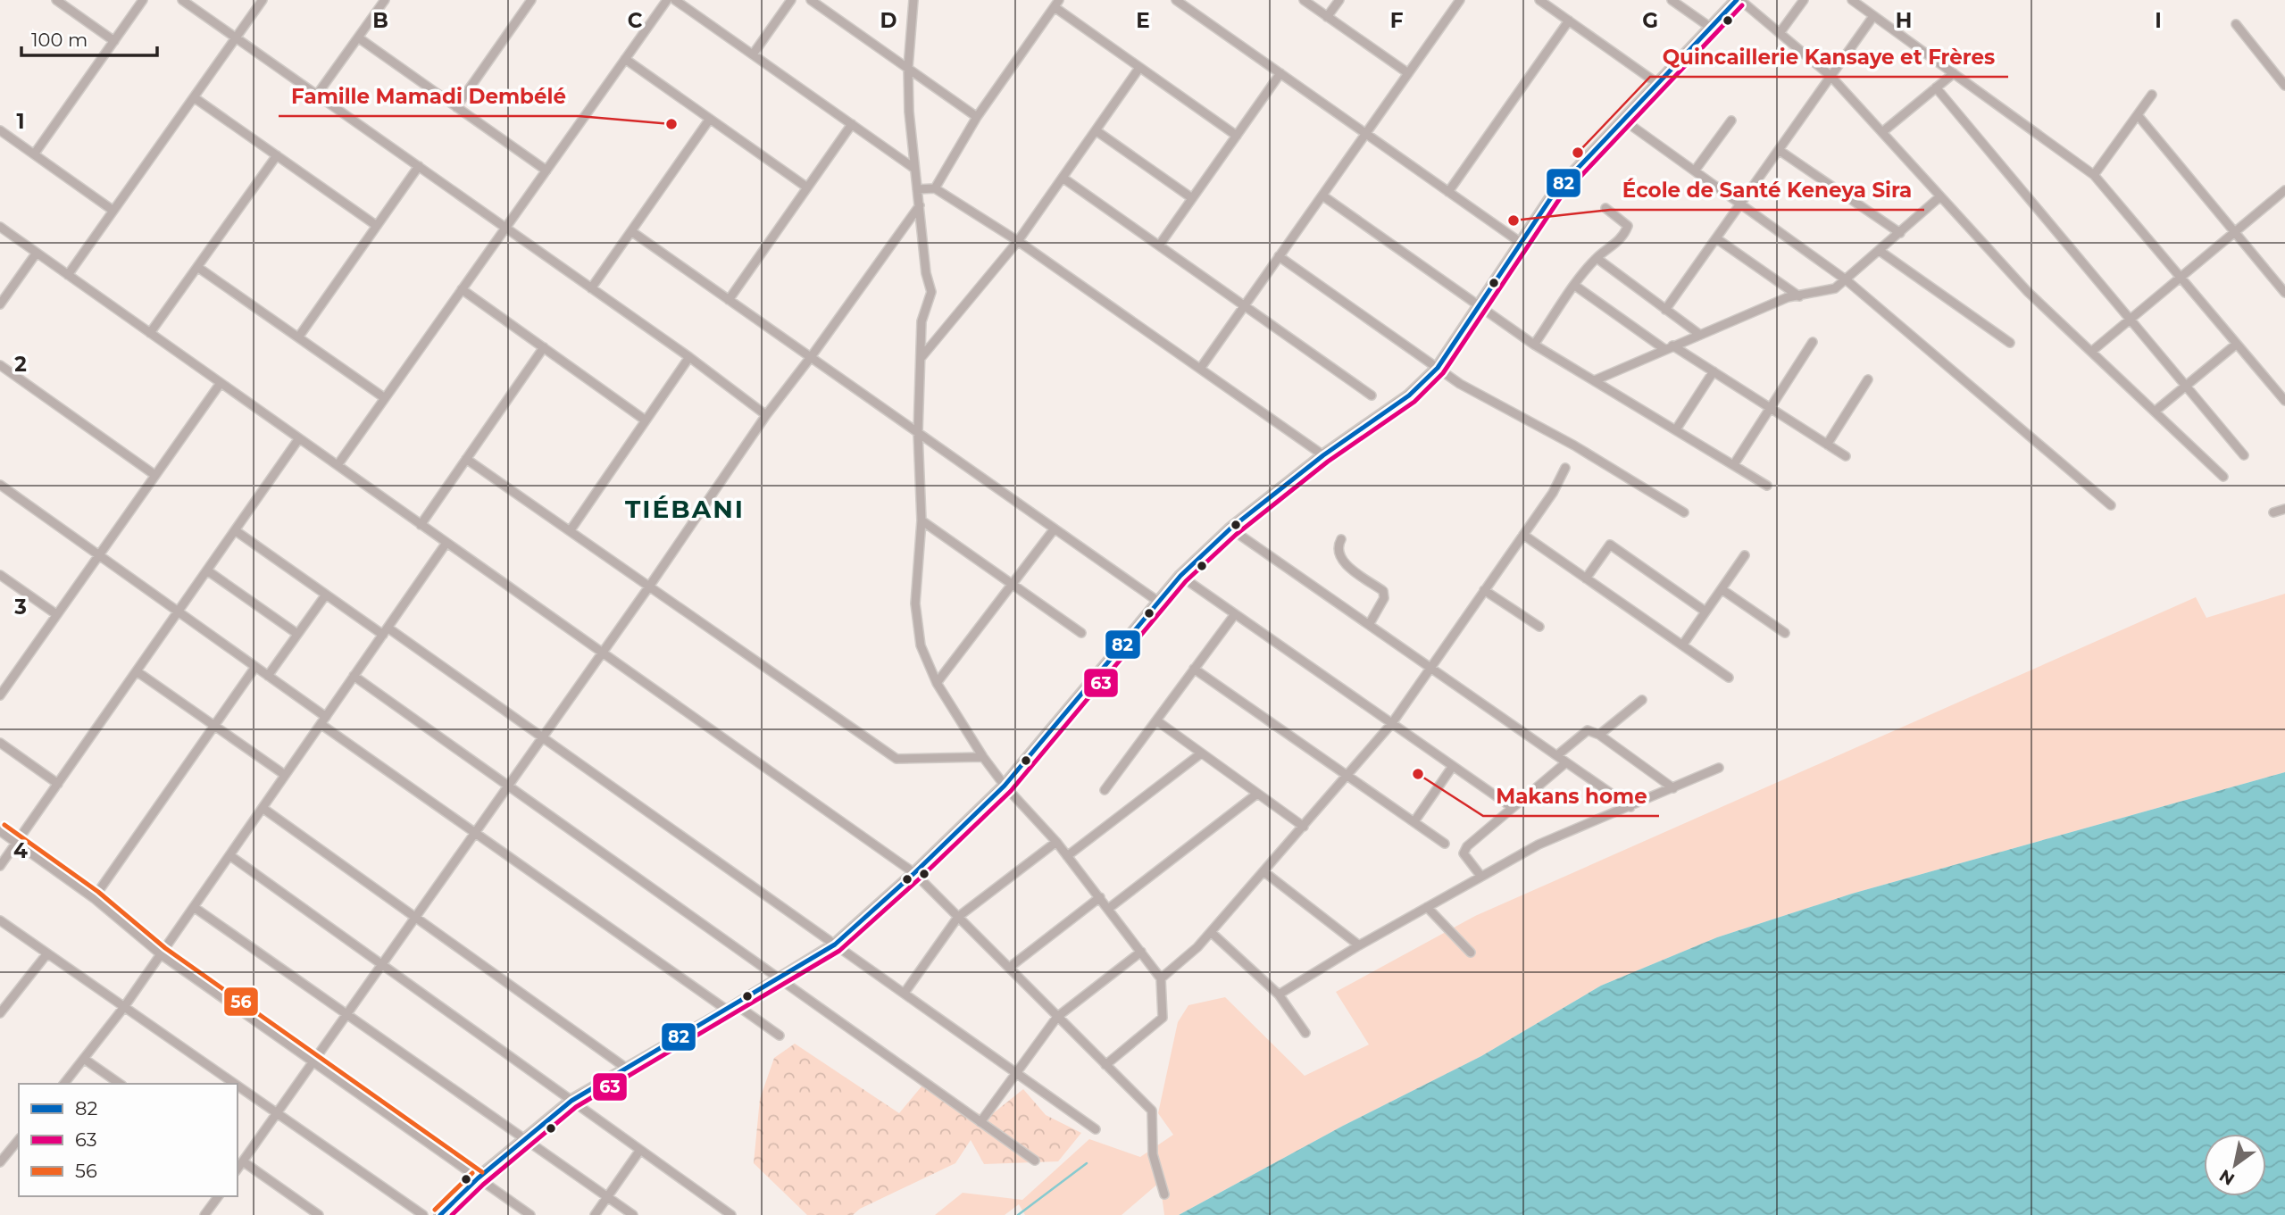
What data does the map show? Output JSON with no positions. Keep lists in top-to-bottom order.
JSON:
{
  "districts": ["TIÉBANI"],
  "places": [
    "Famille Mamadi Dembélé",
    "Quincaillerie Kansaye et Frères",
    "École de Santé Keneya Sira",
    "Makans home"
  ],
  "lines": ["transit line 82", "transit line 63", "transit line 56"],
  "legend": ["82", "63", "56"],
  "scale_bar": "100 m",
  "north": "bottom left",
  "grid": {
    "columns": [
      "B",
      "C",
      "D",
      "E",
      "F",
      "G",
      "H",
      "I"
    ],
    "rows": [
      "1",
      "2",
      "3",
      "4"
    ]
  }
}
